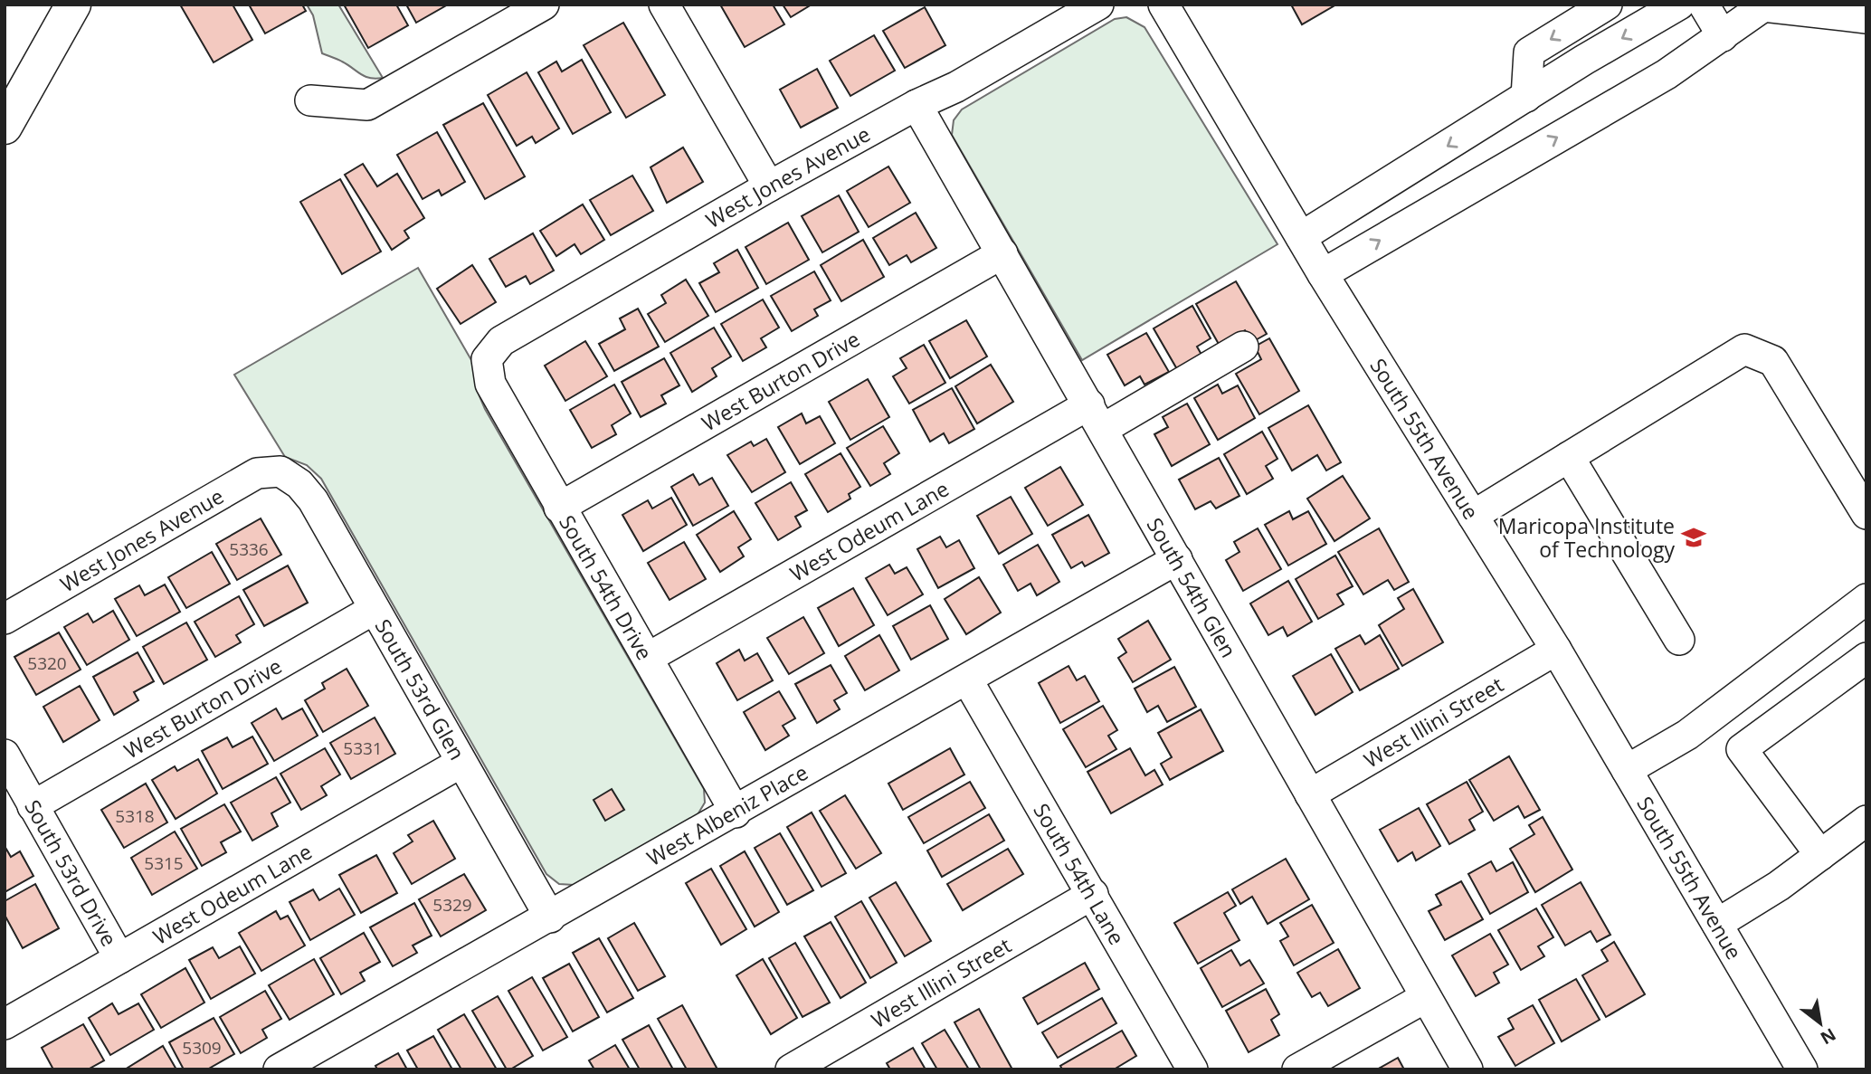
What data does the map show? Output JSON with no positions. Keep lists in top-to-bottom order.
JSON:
{
  "streets": {
    "street": [
      "West Jones Avenue",
      "West Burton Drive",
      "South 55th Avenue",
      "West Odeum Lane",
      "South 54th Glen",
      "South 54th Drive",
      "South 53rd Glen",
      "West Illini Street",
      "West Albeniz Place",
      "South 53rd Drive",
      "South 54th Lane"
    ]
  },
  "crossings": [
    ["West Jones Avenue", "South 54th Glen"],
    ["West Jones Avenue", "South 54th Drive"],
    ["West Jones Avenue", "South 53rd Glen"],
    ["West Burton Drive", "South 54th Glen"],
    ["West Burton Drive", "South 54th Drive"],
    ["West Burton Drive", "South 53rd Glen"],
    ["West Burton Drive", "South 53rd Drive"],
    ["South 55th Avenue", "West Illini Street"],
    ["West Odeum Lane", "South 54th Glen"],
    ["West Odeum Lane", "South 54th Drive"],
    ["West Odeum Lane", "South 53rd Glen"],
    ["West Odeum Lane", "South 53rd Drive"],
    ["South 54th Glen", "West Illini Street"],
    ["South 54th Glen", "West Albeniz Place"],
    ["South 54th Drive", "West Albeniz Place"],
    ["South 53rd Glen", "West Albeniz Place"],
    ["West Illini Street", "South 54th Lane"],
    ["West Albeniz Place", "South 54th Lane"]
  ],
  "places": {
    "school or university": ["Maricopa Institute of Technology"]
  },
  "house_numbers": [
    "5336",
    "5320",
    "5331",
    "5318",
    "5315",
    "5329",
    "5309"
  ],
  "north": "bottom right"
}
